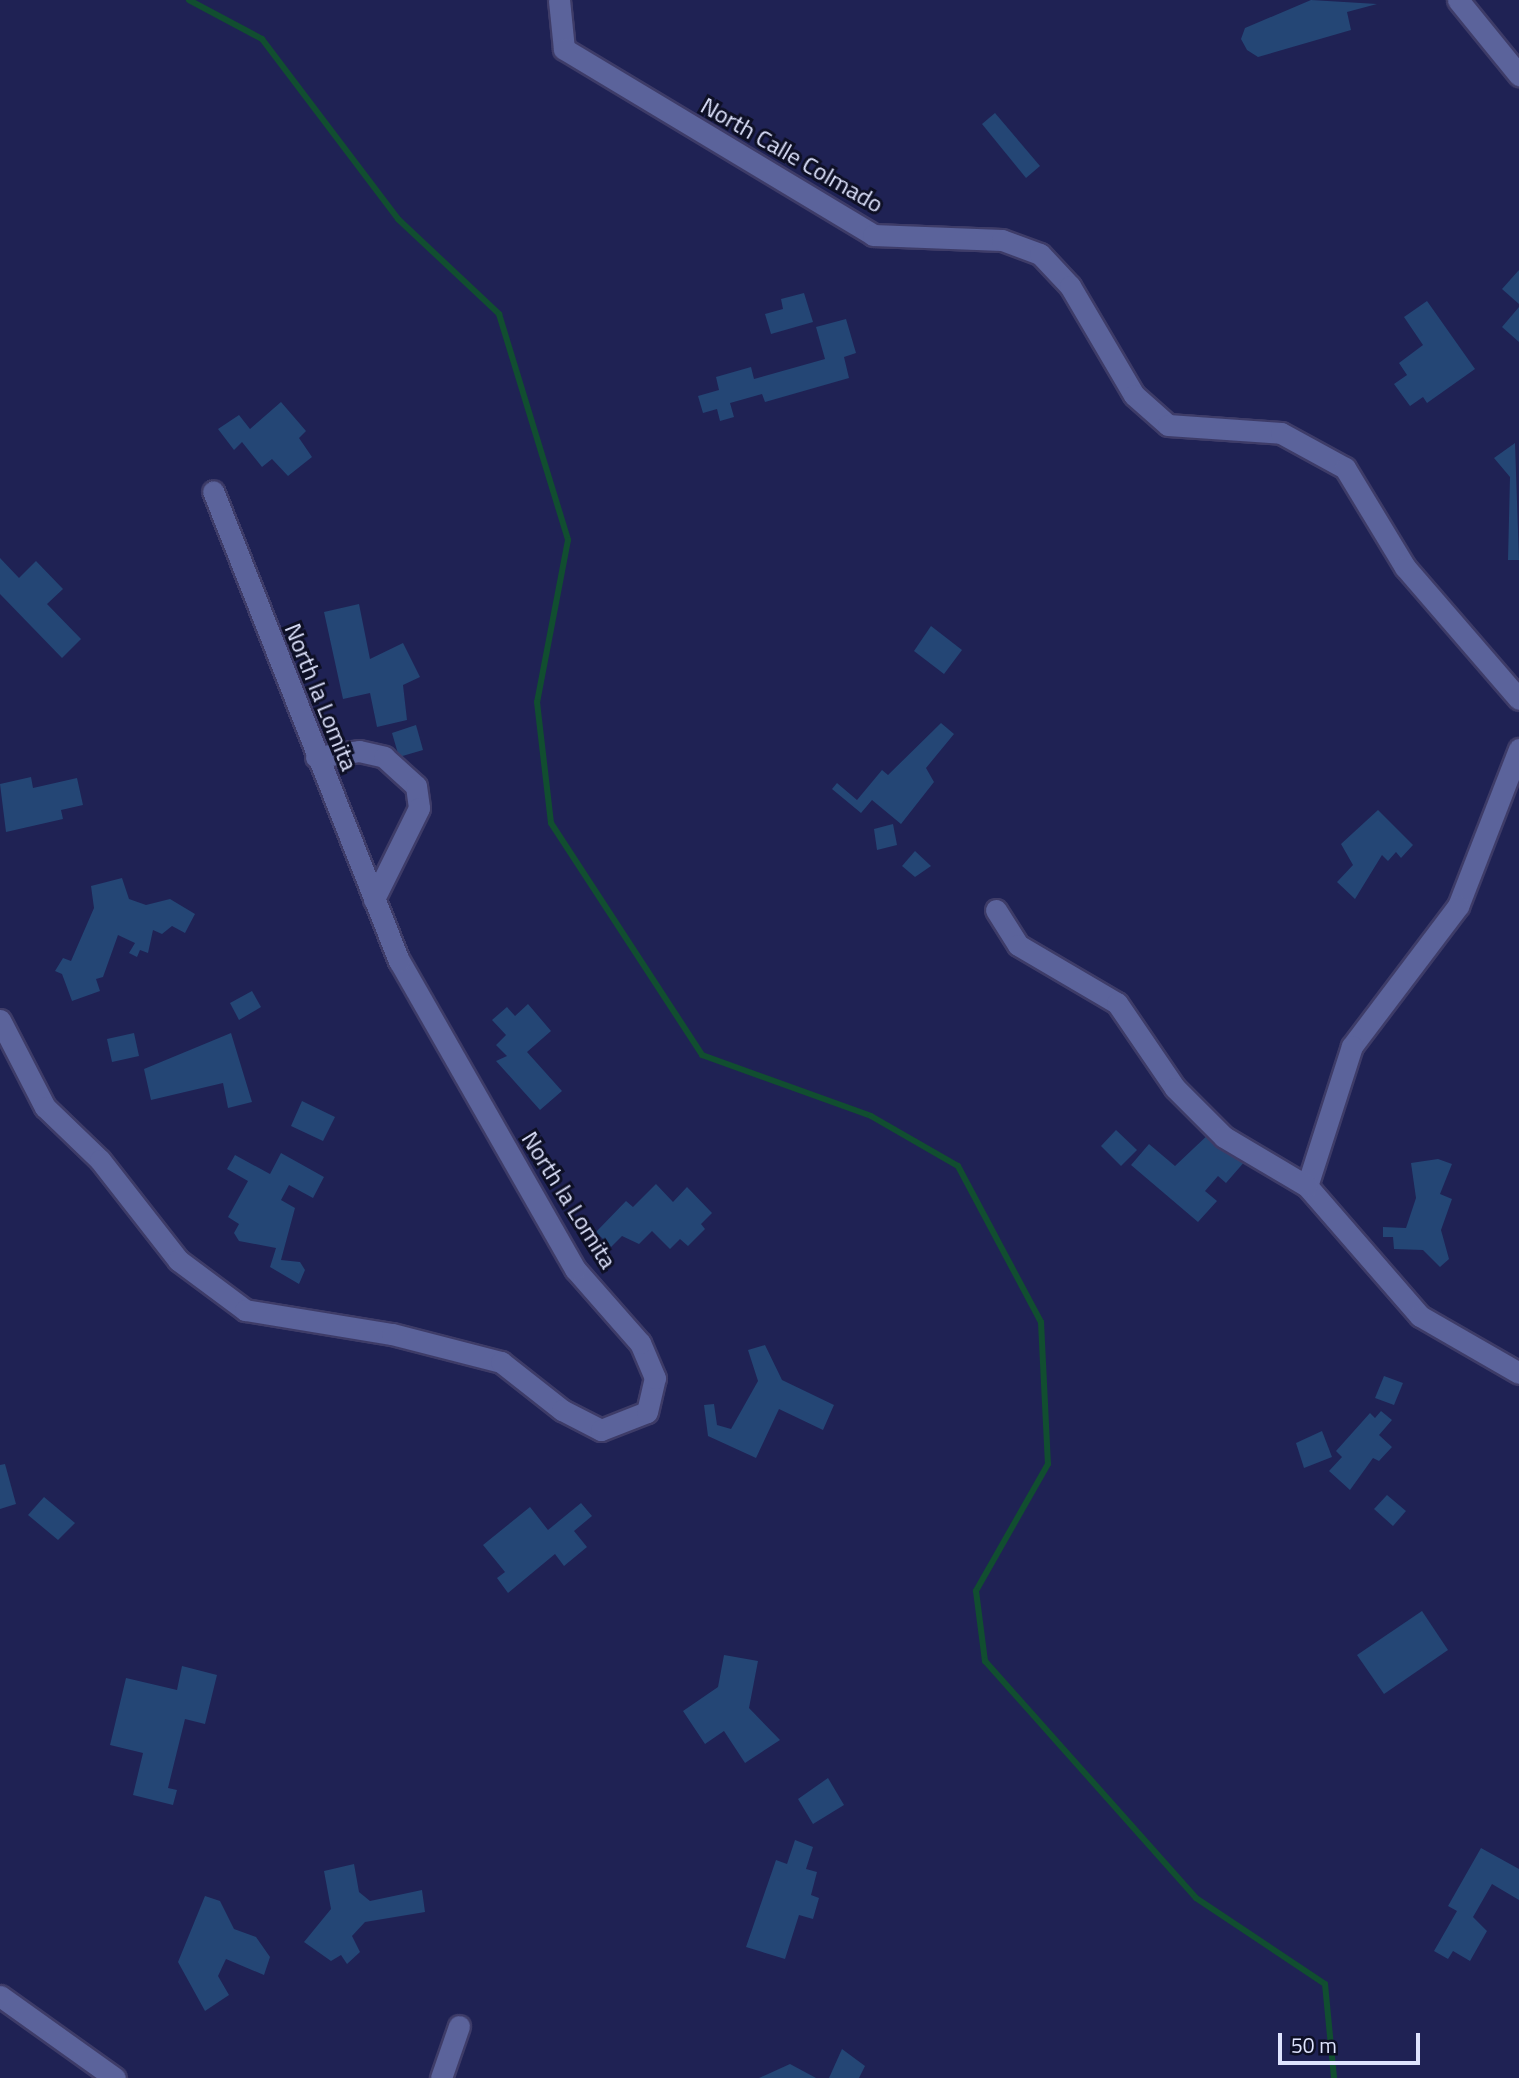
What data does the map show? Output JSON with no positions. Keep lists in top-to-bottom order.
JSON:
{
  "streets": {
    "street": ["North Calle Colmado", "North la Lomita"]
  },
  "scale_bar": "50 m"
}
